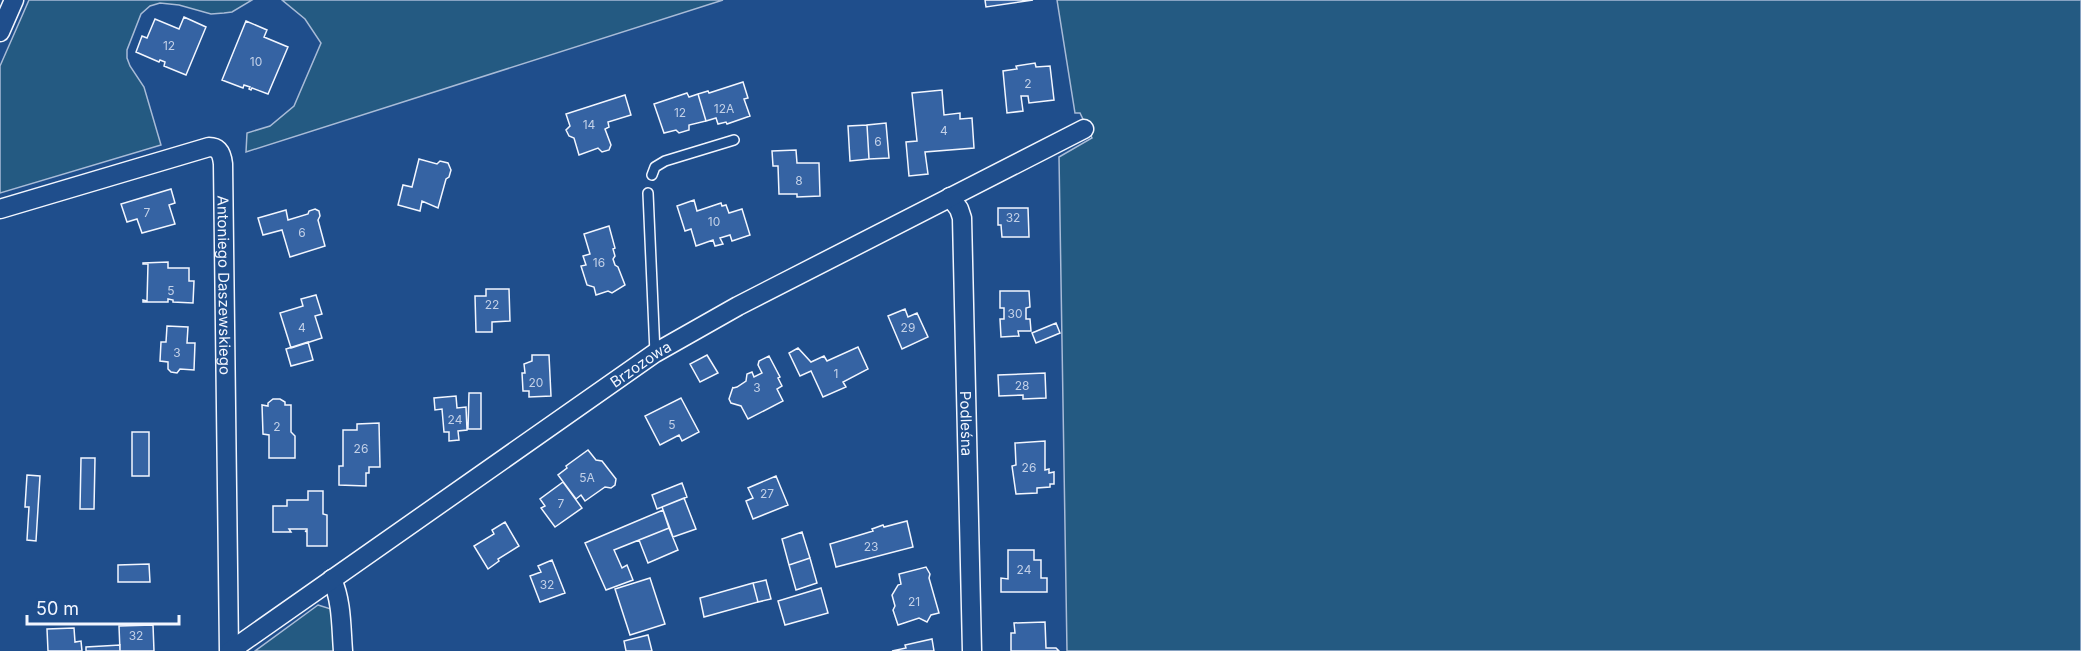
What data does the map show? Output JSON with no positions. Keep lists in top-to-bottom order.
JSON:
{
  "streets": {
    "street": ["Antoniego Daszewskiego", "Brzozowa", "Podleśna"]
  },
  "crossings": [
    ["Antoniego Daszewskiego", "Brzozowa"],
    ["Brzozowa", "Podleśna"]
  ],
  "house_numbers": [
    "12",
    "10",
    "2",
    "12A",
    "12",
    "14",
    "4",
    "6",
    "8",
    "7",
    "32",
    "10",
    "6",
    "16",
    "5",
    "22",
    "30",
    "4",
    "29",
    "3",
    "1",
    "20",
    "28",
    "3",
    "24",
    "5",
    "2",
    "26",
    "26",
    "5A",
    "27",
    "7",
    "23",
    "24",
    "32",
    "21",
    "32"
  ],
  "scale_bar": "50 m"
}
